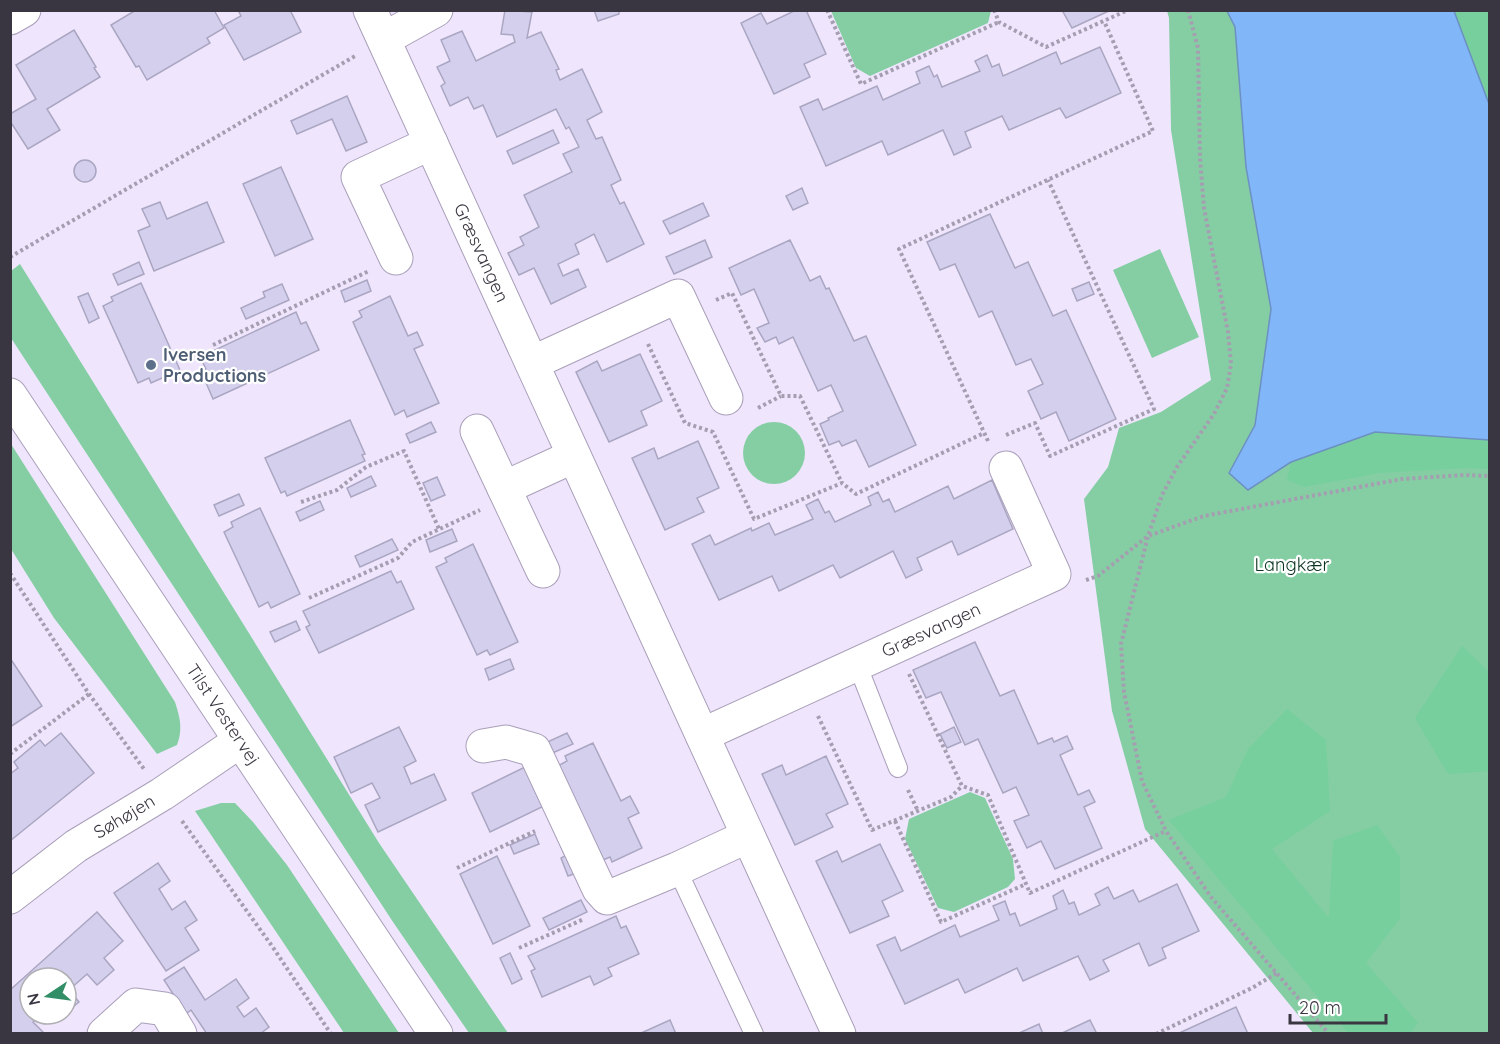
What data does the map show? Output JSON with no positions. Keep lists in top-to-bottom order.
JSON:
{
  "streets": {
    "street": ["Græsvangen", "Tilst Vestervej", "Søhøjen"]
  },
  "crossings": [
    ["Tilst Vestervej", "Søhøjen"]
  ],
  "parks": ["Langkær"],
  "places": ["Iversen Productions"],
  "scale_bar": "20 m",
  "north": "left"
}
